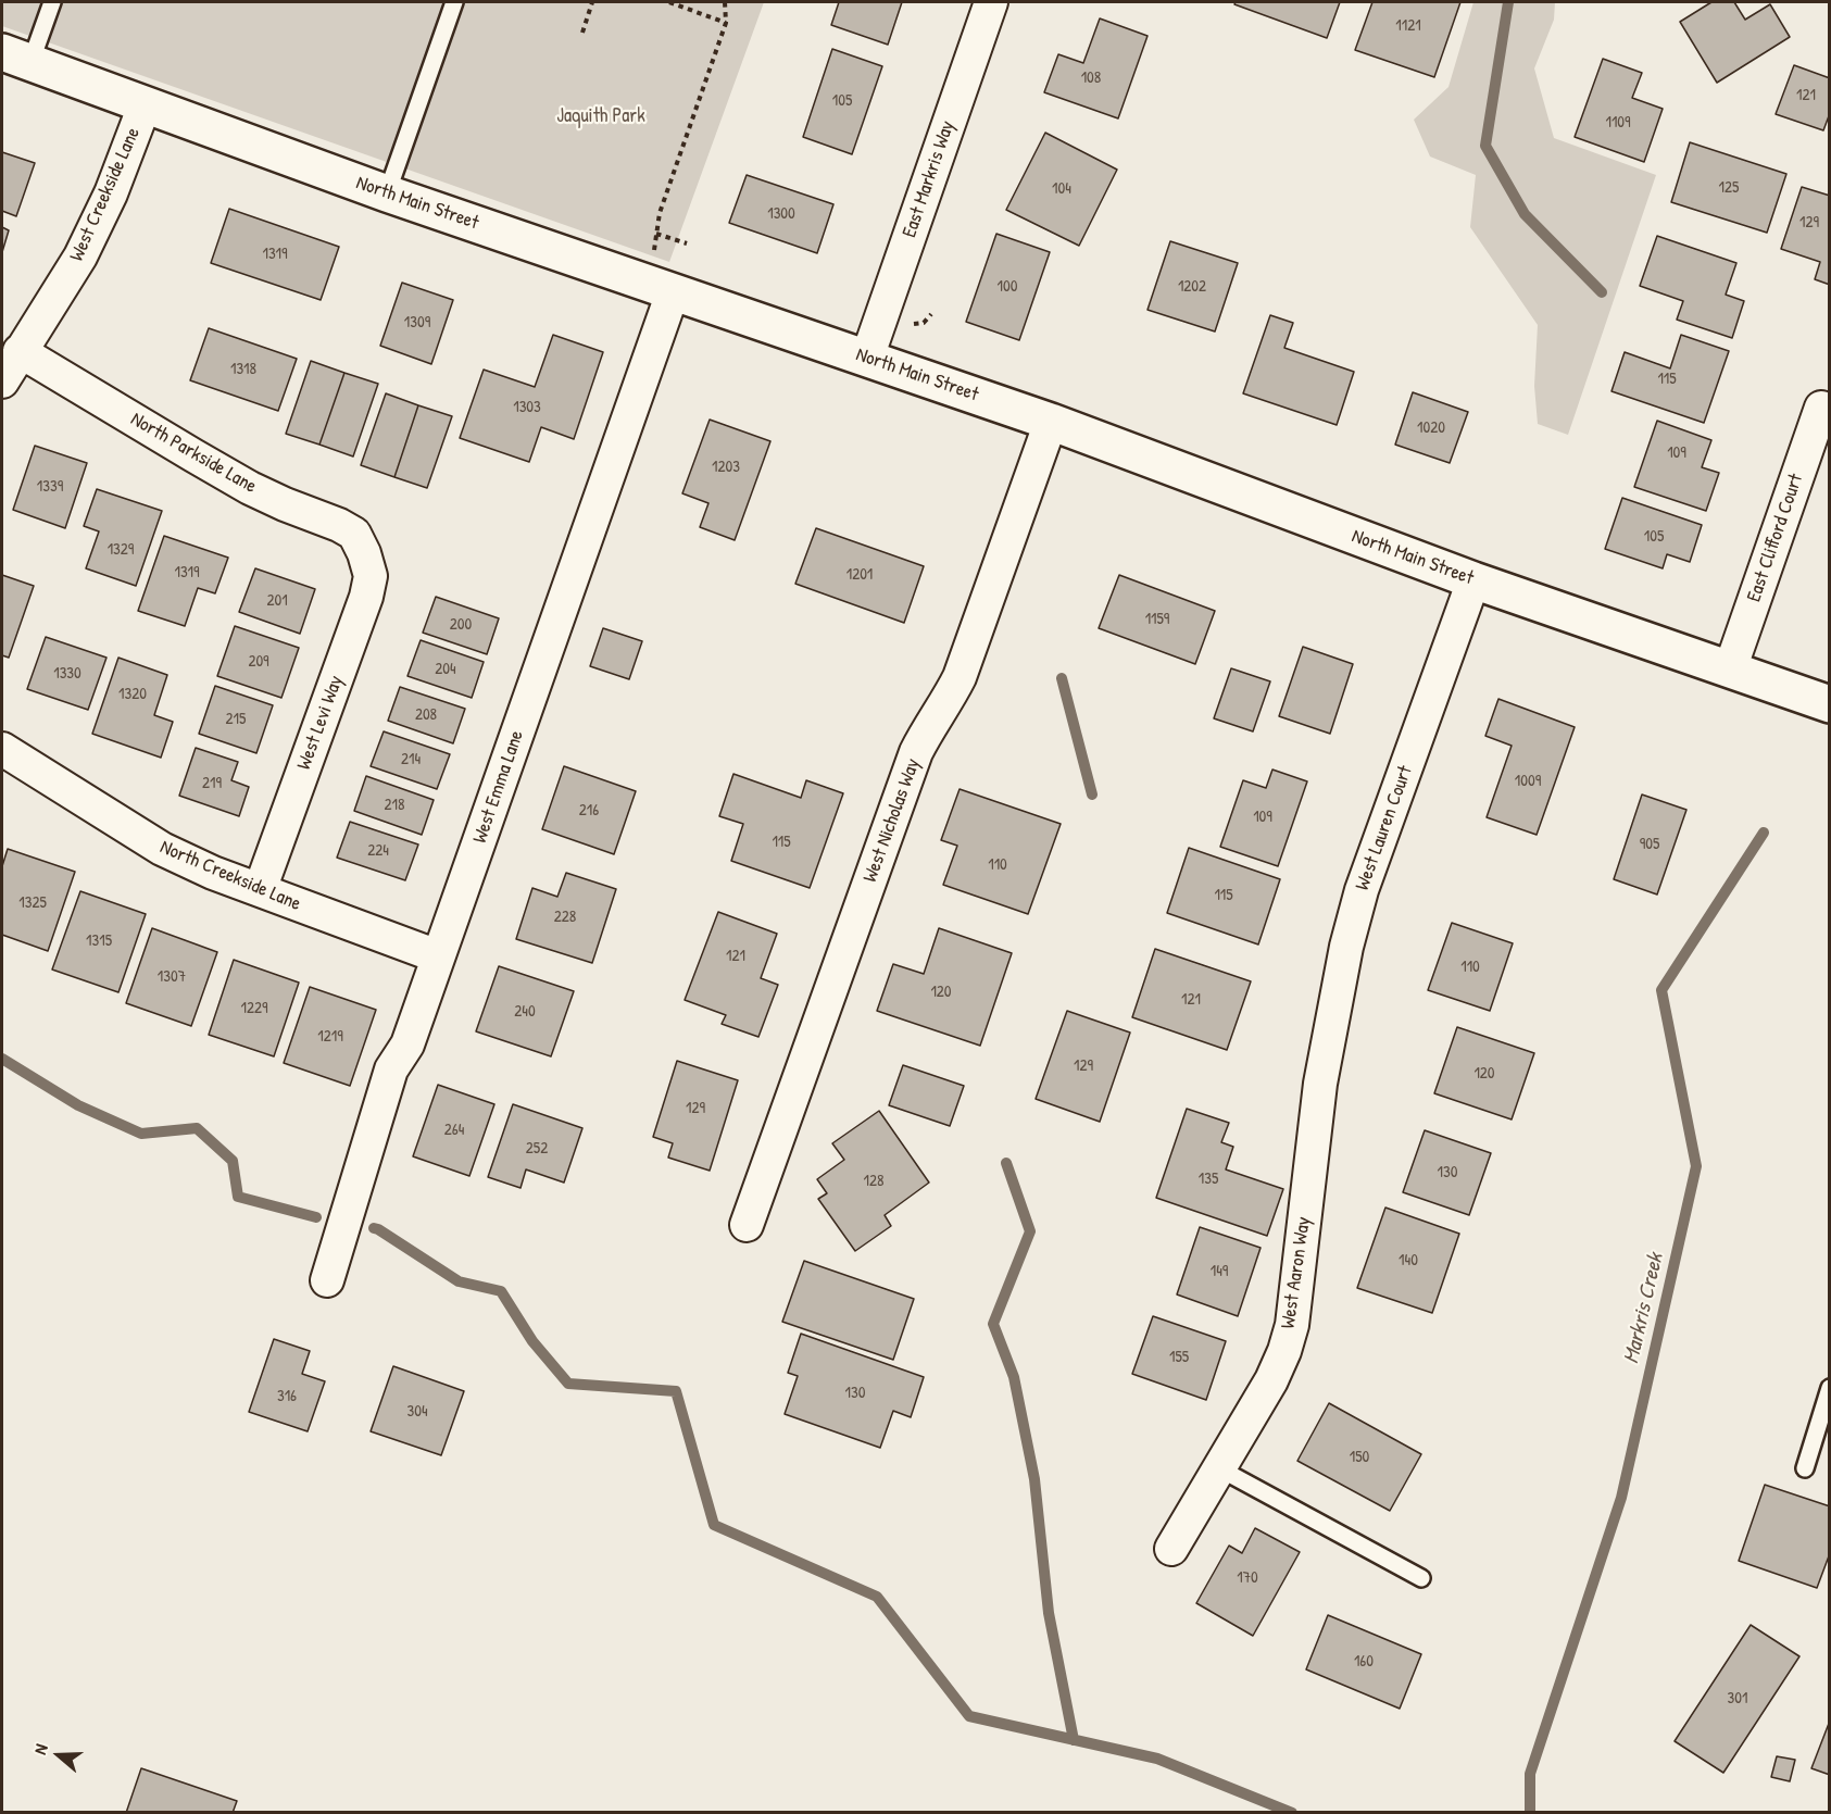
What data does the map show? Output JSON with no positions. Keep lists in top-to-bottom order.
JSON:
{
  "streets": {
    "street": [
      "East Markris Way",
      "West Creekside Lane",
      "North Main Street",
      "North Parkside Lane",
      "East Clifford Court",
      "West Levi Way",
      "West Emma Lane",
      "West Nicholas Way",
      "West Lauren Court",
      "North Creekside Lane",
      "West Aaron Way"
    ]
  },
  "crossings": [
    ["East Markris Way", "North Main Street"],
    ["West Creekside Lane", "North Main Street"],
    ["West Creekside Lane", "North Parkside Lane"],
    ["North Main Street", "East Clifford Court"],
    ["North Main Street", "West Emma Lane"],
    ["North Main Street", "West Nicholas Way"],
    ["North Main Street", "West Lauren Court"],
    ["North Parkside Lane", "West Levi Way"],
    ["West Levi Way", "North Creekside Lane"],
    ["West Emma Lane", "North Creekside Lane"],
    ["West Lauren Court", "West Aaron Way"]
  ],
  "water": ["Markris Creek"],
  "parks": ["Jaquith Park"],
  "house_numbers": [
    "1121",
    "108",
    "121",
    "105",
    "1109",
    "125",
    "104",
    "1300",
    "129",
    "1319",
    "100",
    "1202",
    "1309",
    "1318",
    "115",
    "1303",
    "1020",
    "109",
    "1203",
    "1339",
    "105",
    "1329",
    "1319",
    "1201",
    "201",
    "1159",
    "200",
    "209",
    "204",
    "1330",
    "1320",
    "208",
    "215",
    "214",
    "1009",
    "219",
    "218",
    "216",
    "109",
    "115",
    "905",
    "224",
    "110",
    "115",
    "1325",
    "228",
    "1315",
    "121",
    "110",
    "1307",
    "120",
    "121",
    "1229",
    "240",
    "1219",
    "129",
    "120",
    "129",
    "264",
    "252",
    "130",
    "135",
    "128",
    "140",
    "149",
    "155",
    "130",
    "316",
    "304",
    "150",
    "170",
    "160",
    "301"
  ],
  "north": "left"
}
